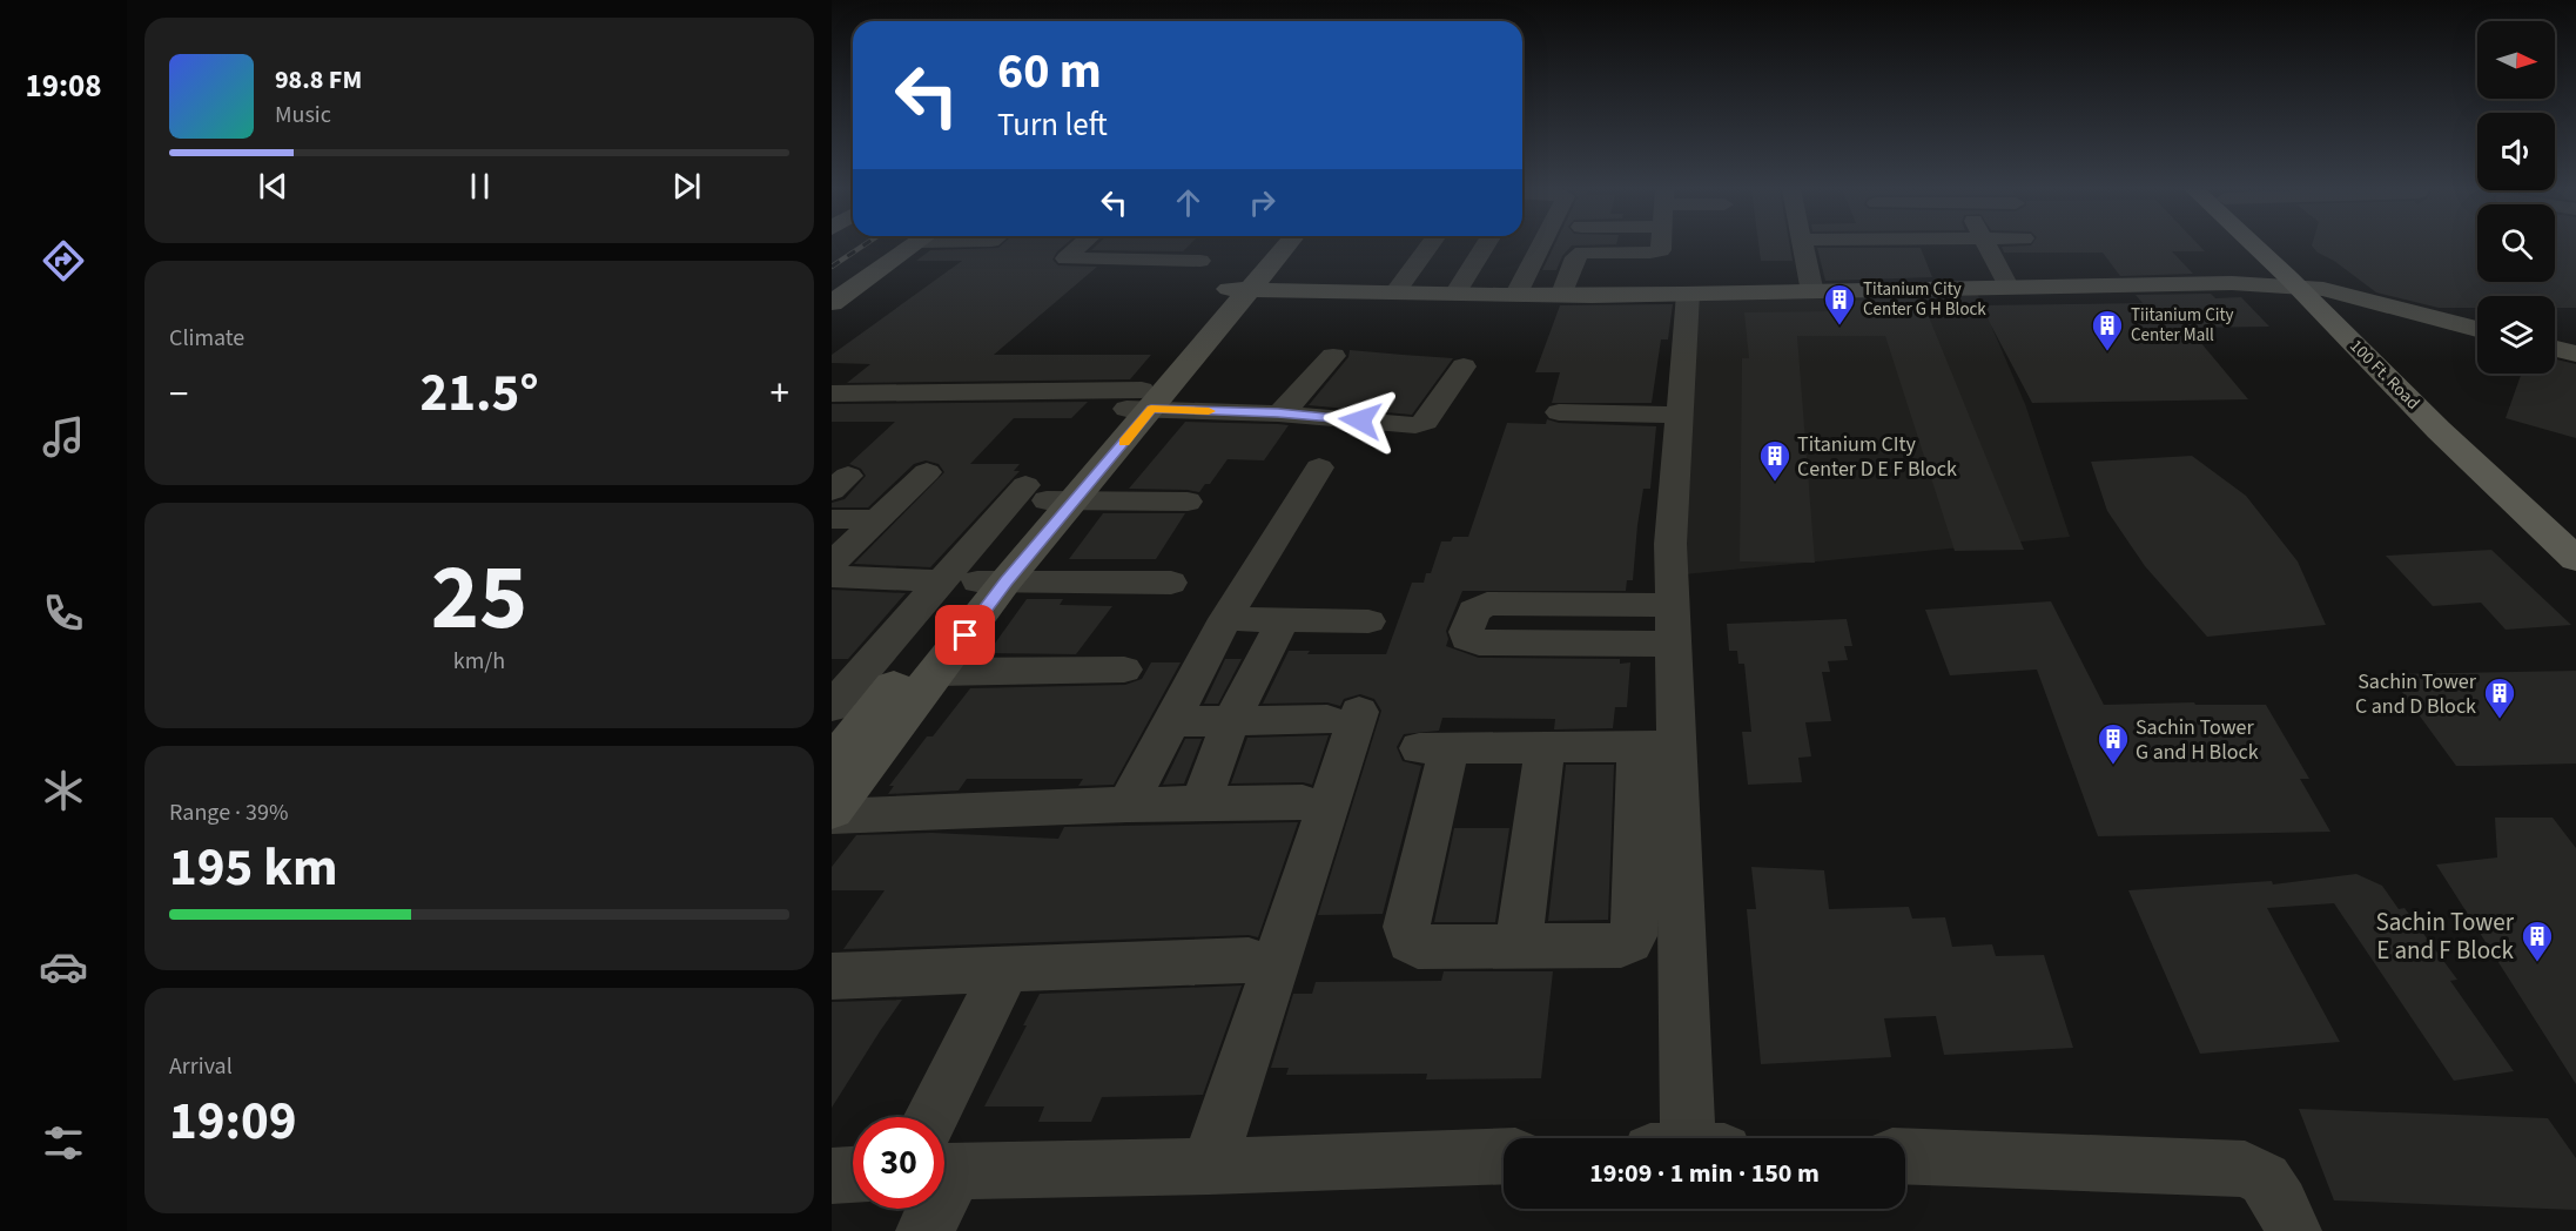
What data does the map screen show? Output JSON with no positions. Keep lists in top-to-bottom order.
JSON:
{
  "streets": {
    "main road": ["100 Ft. Road"]
  },
  "places": {
    "building": [
      "Titanium City Center G H Block",
      "Tiitanium City Center Mall",
      "Titanium CIty Center D E F Block",
      "Sachin Tower C and D Block",
      "Sachin Tower G and H Block",
      "Sachin Tower E and F Block"
    ]
  },
  "north": "right",
  "page": {
    "tabs": "19:08",
    "turn": ["60 m", "Turn left"],
    "song": ["98.8 FM", "Music"],
    "tile": [
      "Climate",
      ["25", "km/h"],
      ["Range · 39%", "195 km"],
      ["Arrival", "19:09"]
    ],
    "heat": ["−", "21.5°", "+"],
    "limit": "30",
    "trip": "19:09 · 1 min · 150 m"
  }
}
